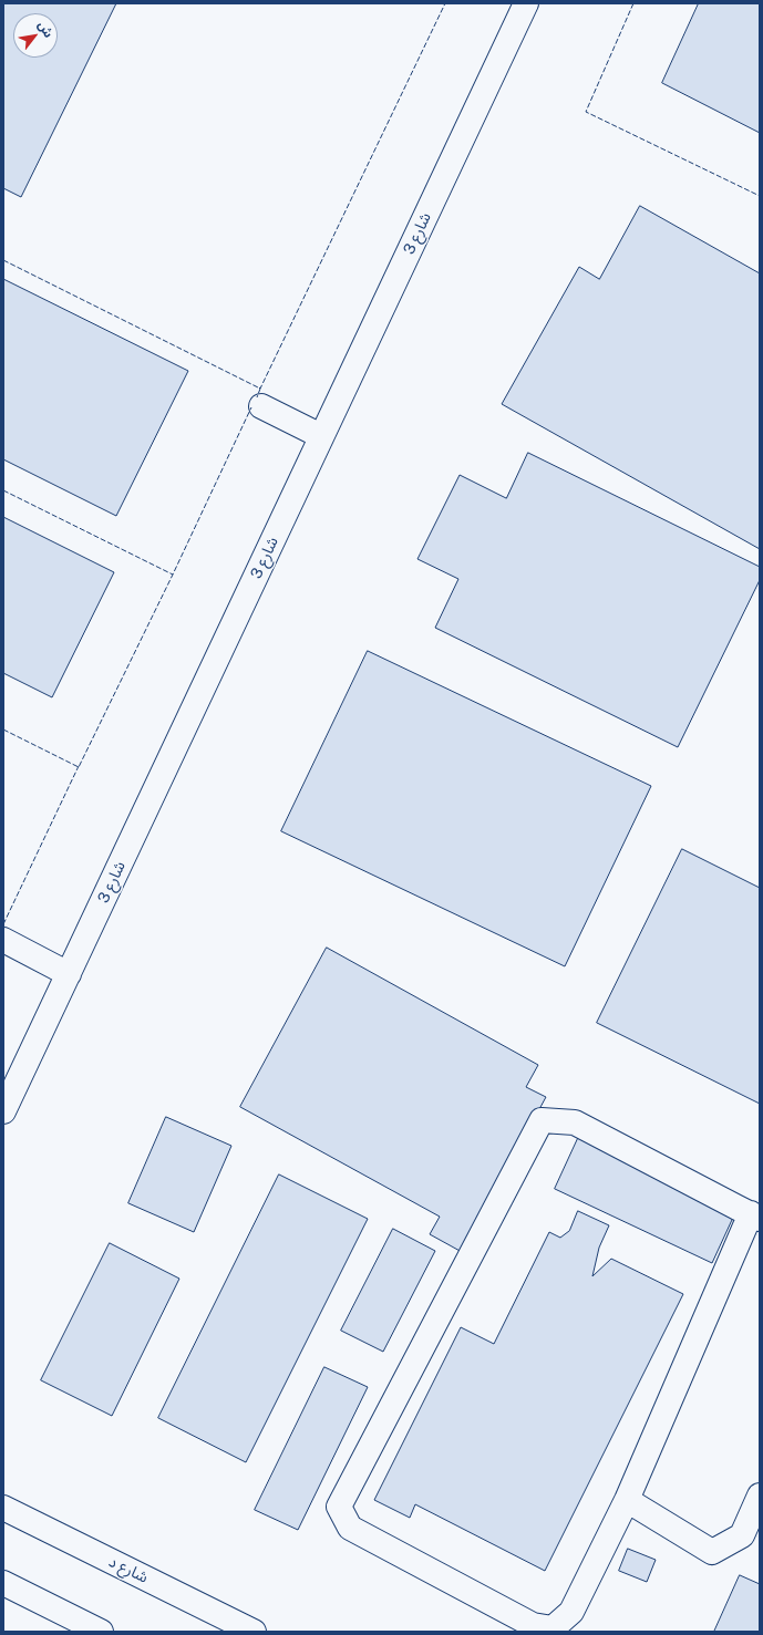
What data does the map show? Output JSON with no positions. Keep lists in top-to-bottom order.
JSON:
{
  "streets": {
    "street": ["شارع 3", "شارع د"]
  },
  "north": "top right"
}
